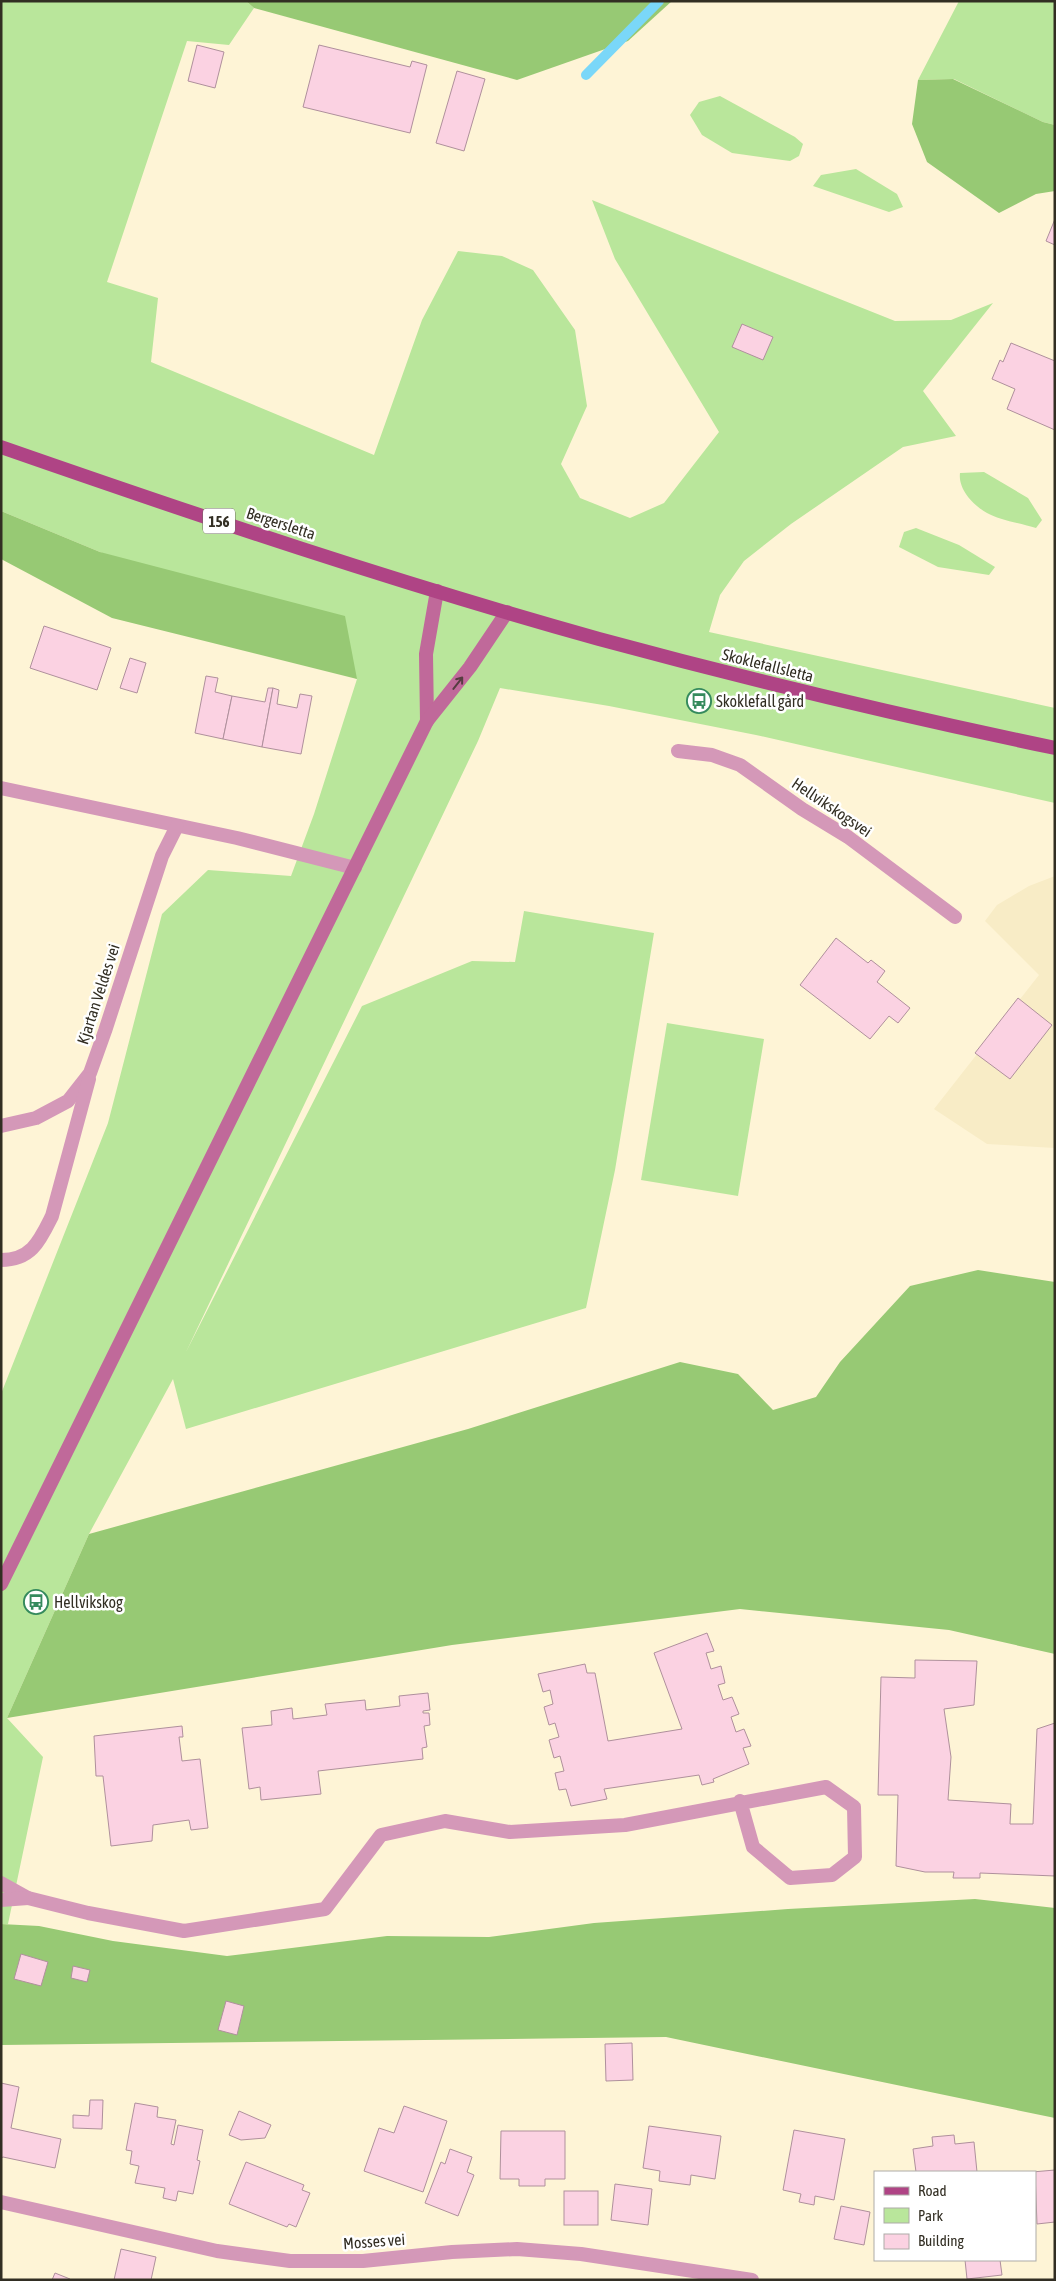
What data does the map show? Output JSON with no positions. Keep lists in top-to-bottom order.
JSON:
{
  "streets": {
    "main road": ["156", "Bergersletta", "Skoklefallsletta"],
    "street": ["Hellvikskogsvei", "Kjartan Veldes vei", "Mosses vei"]
  },
  "crossings": [
    ["Bergersletta", "Skoklefallsletta"]
  ],
  "places": {
    "bus stop": ["Skoklefall gård", "Hellvikskog"]
  },
  "legend": ["Road", "Park", "Building"]
}
